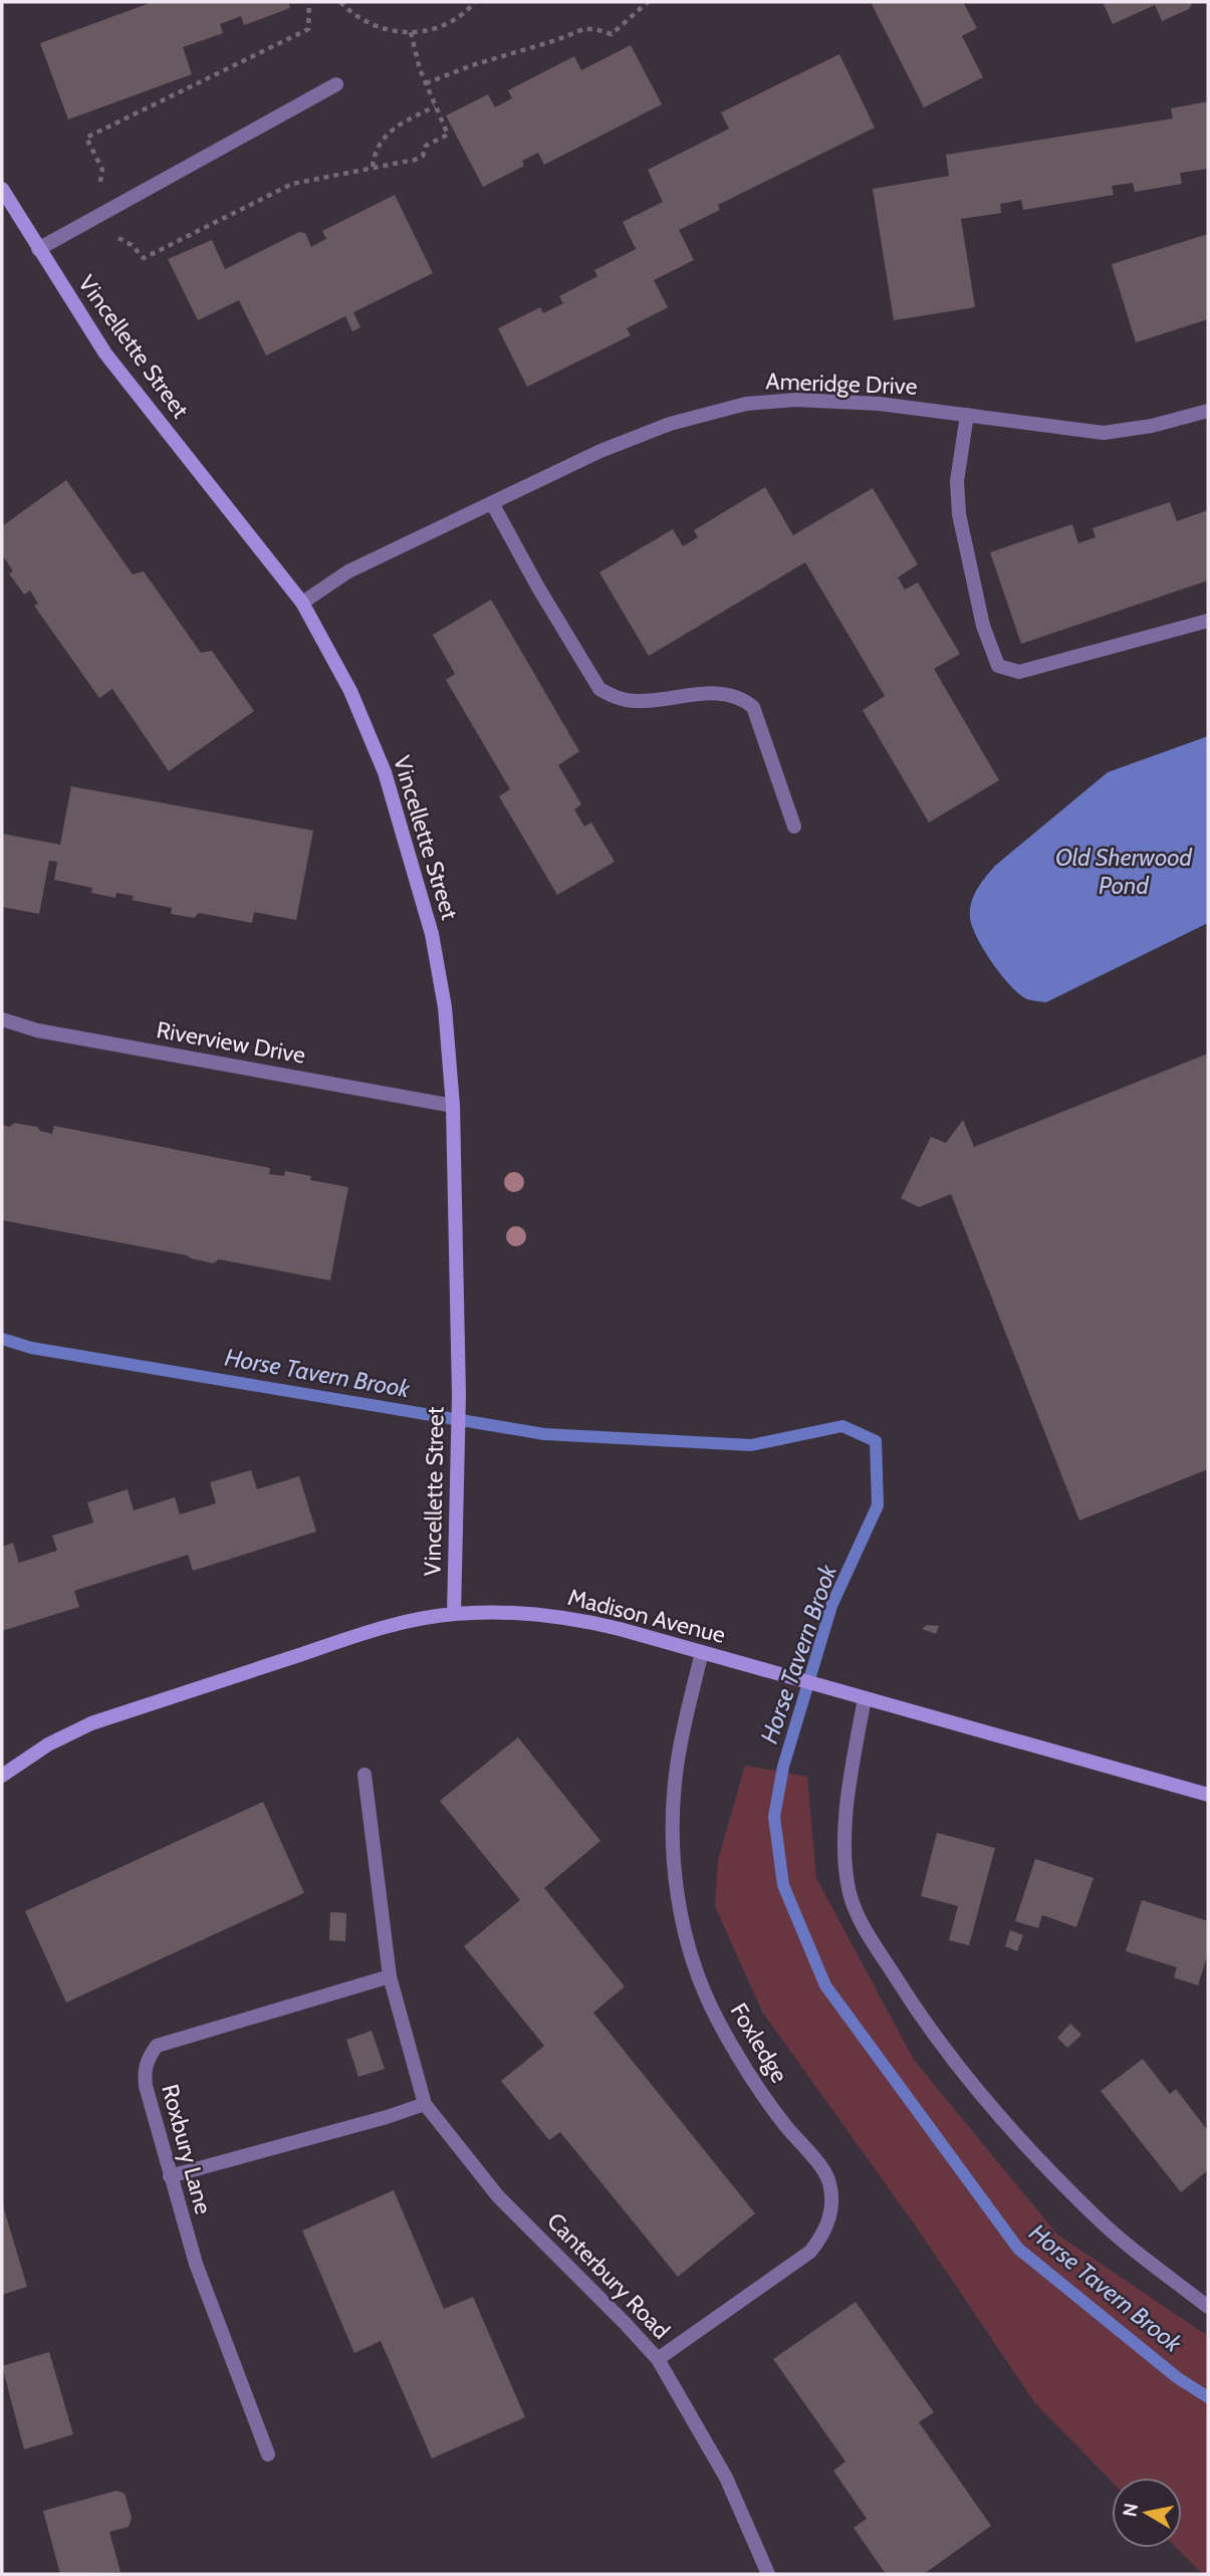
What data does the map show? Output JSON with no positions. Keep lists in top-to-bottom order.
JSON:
{
  "streets": {
    "street": [
      "Vincellette Street",
      "Ameridge Drive",
      "Riverview Drive",
      "Madison Avenue",
      "Foxledge",
      "Roxbury Lane",
      "Canterbury Road"
    ]
  },
  "crossings": [
    ["Vincellette Street", "Ameridge Drive"],
    ["Vincellette Street", "Riverview Drive"],
    ["Vincellette Street", "Madison Avenue"],
    ["Madison Avenue", "Foxledge"],
    ["Foxledge", "Canterbury Road"],
    ["Roxbury Lane", "Canterbury Road"]
  ],
  "water": ["Old Sherwood Pond", "Horse Tavern Brook"],
  "north": "left"
}
